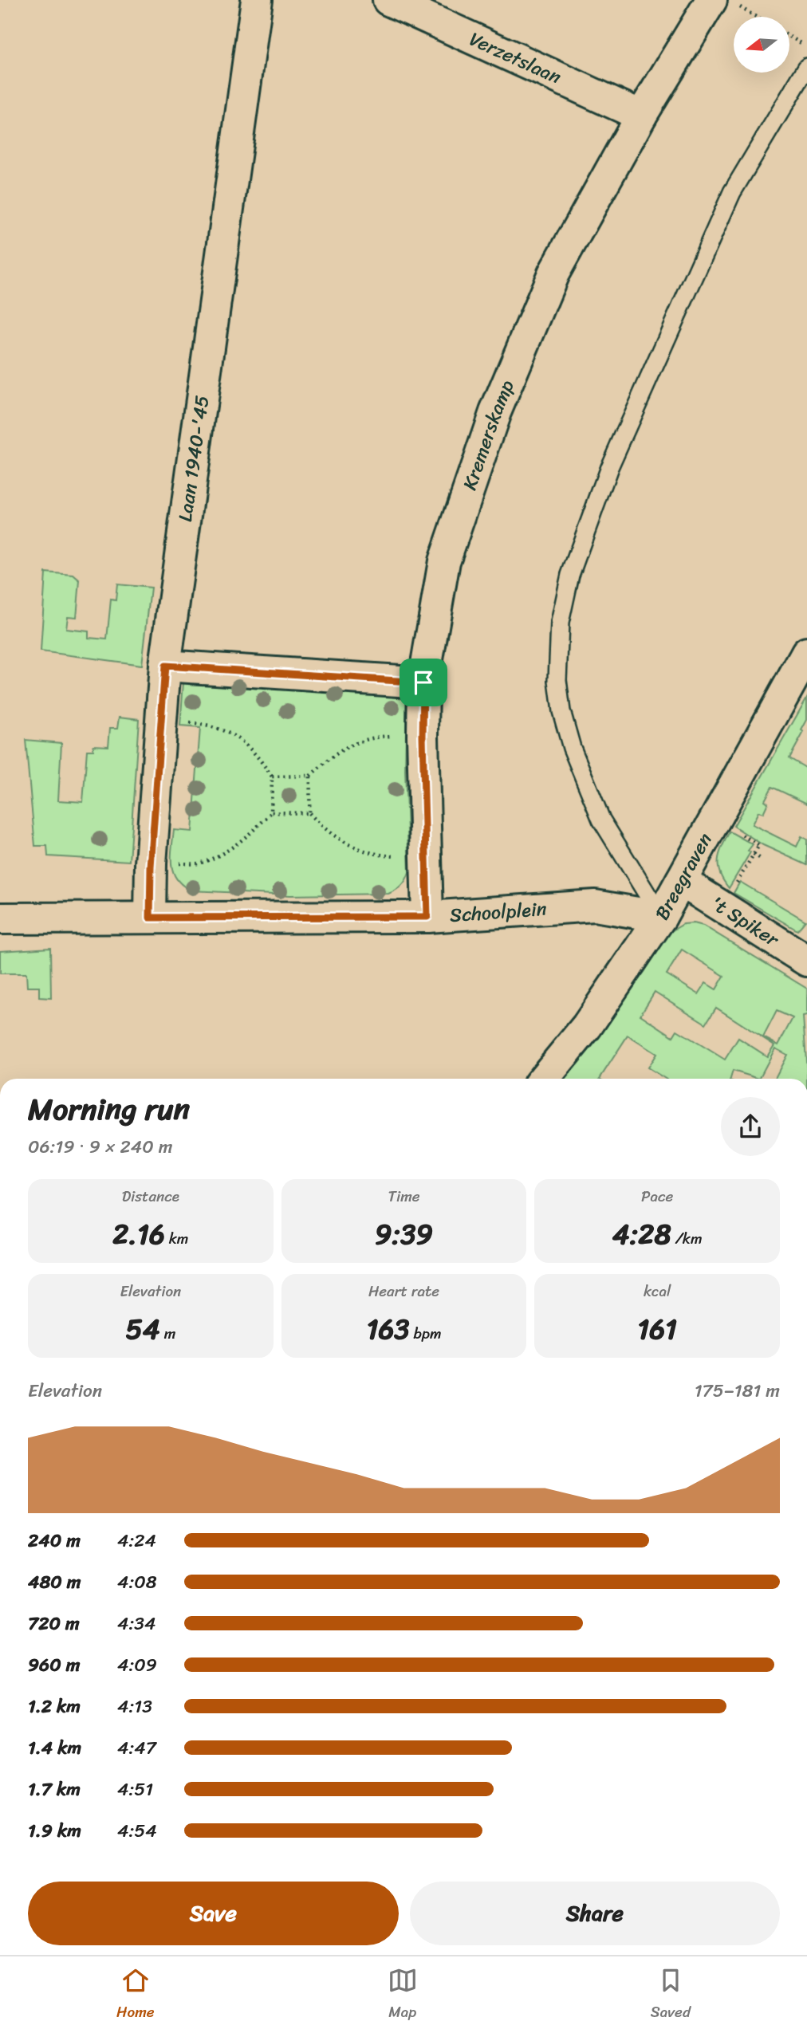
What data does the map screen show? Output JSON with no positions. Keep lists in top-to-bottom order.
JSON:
{
  "streets": {
    "street": [
      "Verzetslaan",
      "Kremerskamp",
      "Laan 1940-'45",
      "Breegraven",
      "Schoolplein",
      "'t Spiker"
    ]
  },
  "crossings": [
    ["Verzetslaan", "Kremerskamp"],
    ["Kremerskamp", "Schoolplein"],
    ["Laan 1940-'45", "Schoolplein"],
    ["Breegraven", "Schoolplein"],
    ["Breegraven", "'t Spiker"]
  ],
  "north": "left",
  "page": {
    "heading": ["Morning run", "06:19 · 9 × 240 m"],
    "stats": [
      ["Distance", "2.16 km"],
      ["Time", "9:39"],
      ["Pace", "4:28 /km"],
      ["Elevation", "54 m"],
      ["Heart rate", "163 bpm"],
      ["kcal", "161"]
    ],
    "chart": ["Elevation", "175–181 m"],
    "list": [
      {
        "name": "240 m",
        "note": "4:24"
      },
      {
        "name": "480 m",
        "note": "4:08"
      },
      {
        "name": "720 m",
        "note": "4:34"
      },
      {
        "name": "960 m",
        "note": "4:09"
      },
      {
        "name": "1.2 km",
        "note": "4:13"
      },
      {
        "name": "1.4 km",
        "note": "4:47"
      },
      {
        "name": "1.7 km",
        "note": "4:51"
      },
      {
        "name": "1.9 km",
        "note": "4:54"
      }
    ],
    "buttons": ["Save", "Share"],
    "tabs": ["Home", "Map", "Saved"]
  }
}
